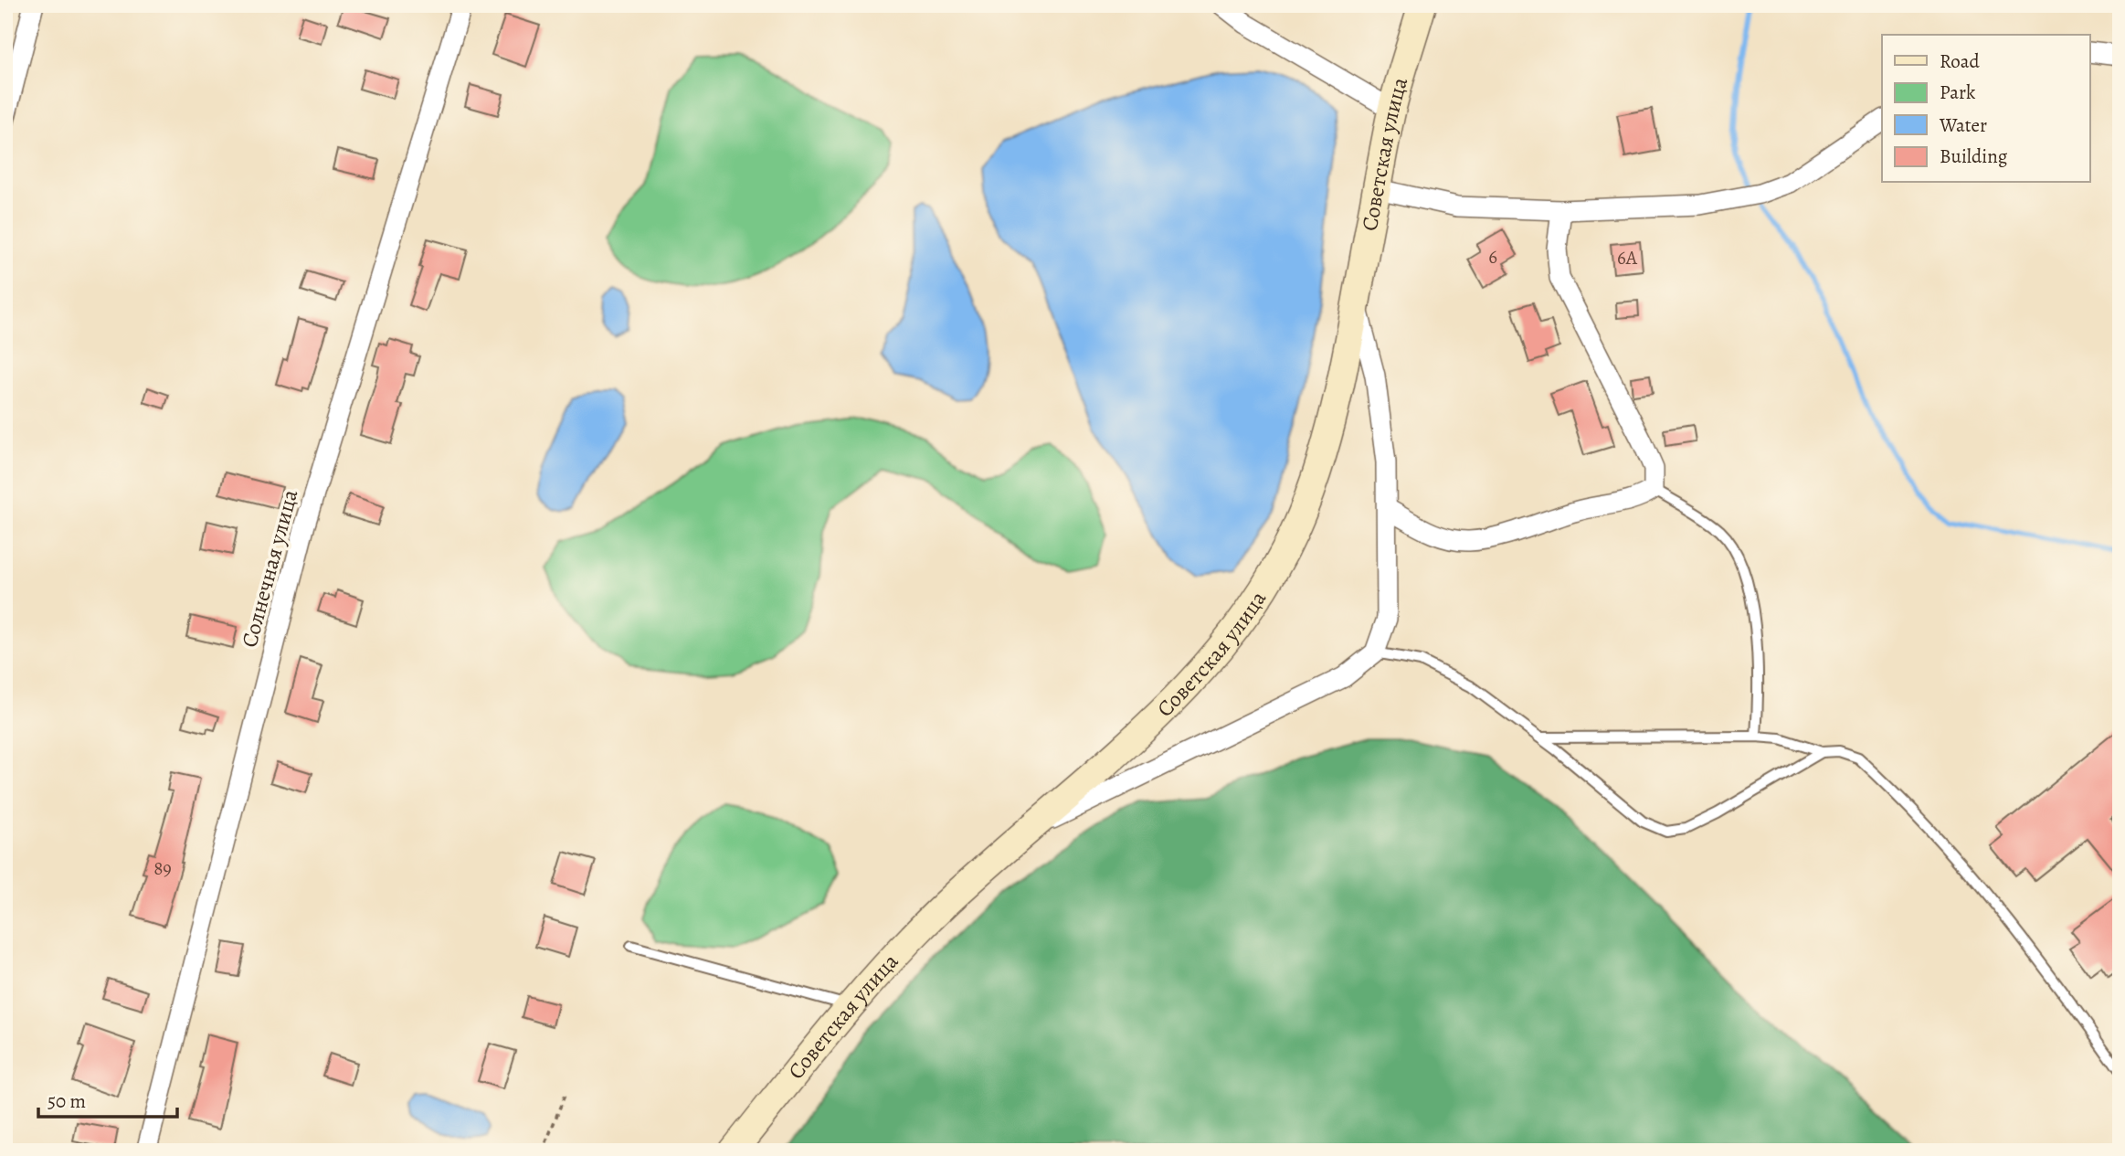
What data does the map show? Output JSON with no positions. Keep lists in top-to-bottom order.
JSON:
{
  "streets": {
    "street": ["Советская улица", "Солнечная улица"]
  },
  "house_numbers": ["6", "6А", "89"],
  "legend": [
    "Road",
    "Park",
    "Water",
    "Building"
  ],
  "scale_bar": "50 m"
}
